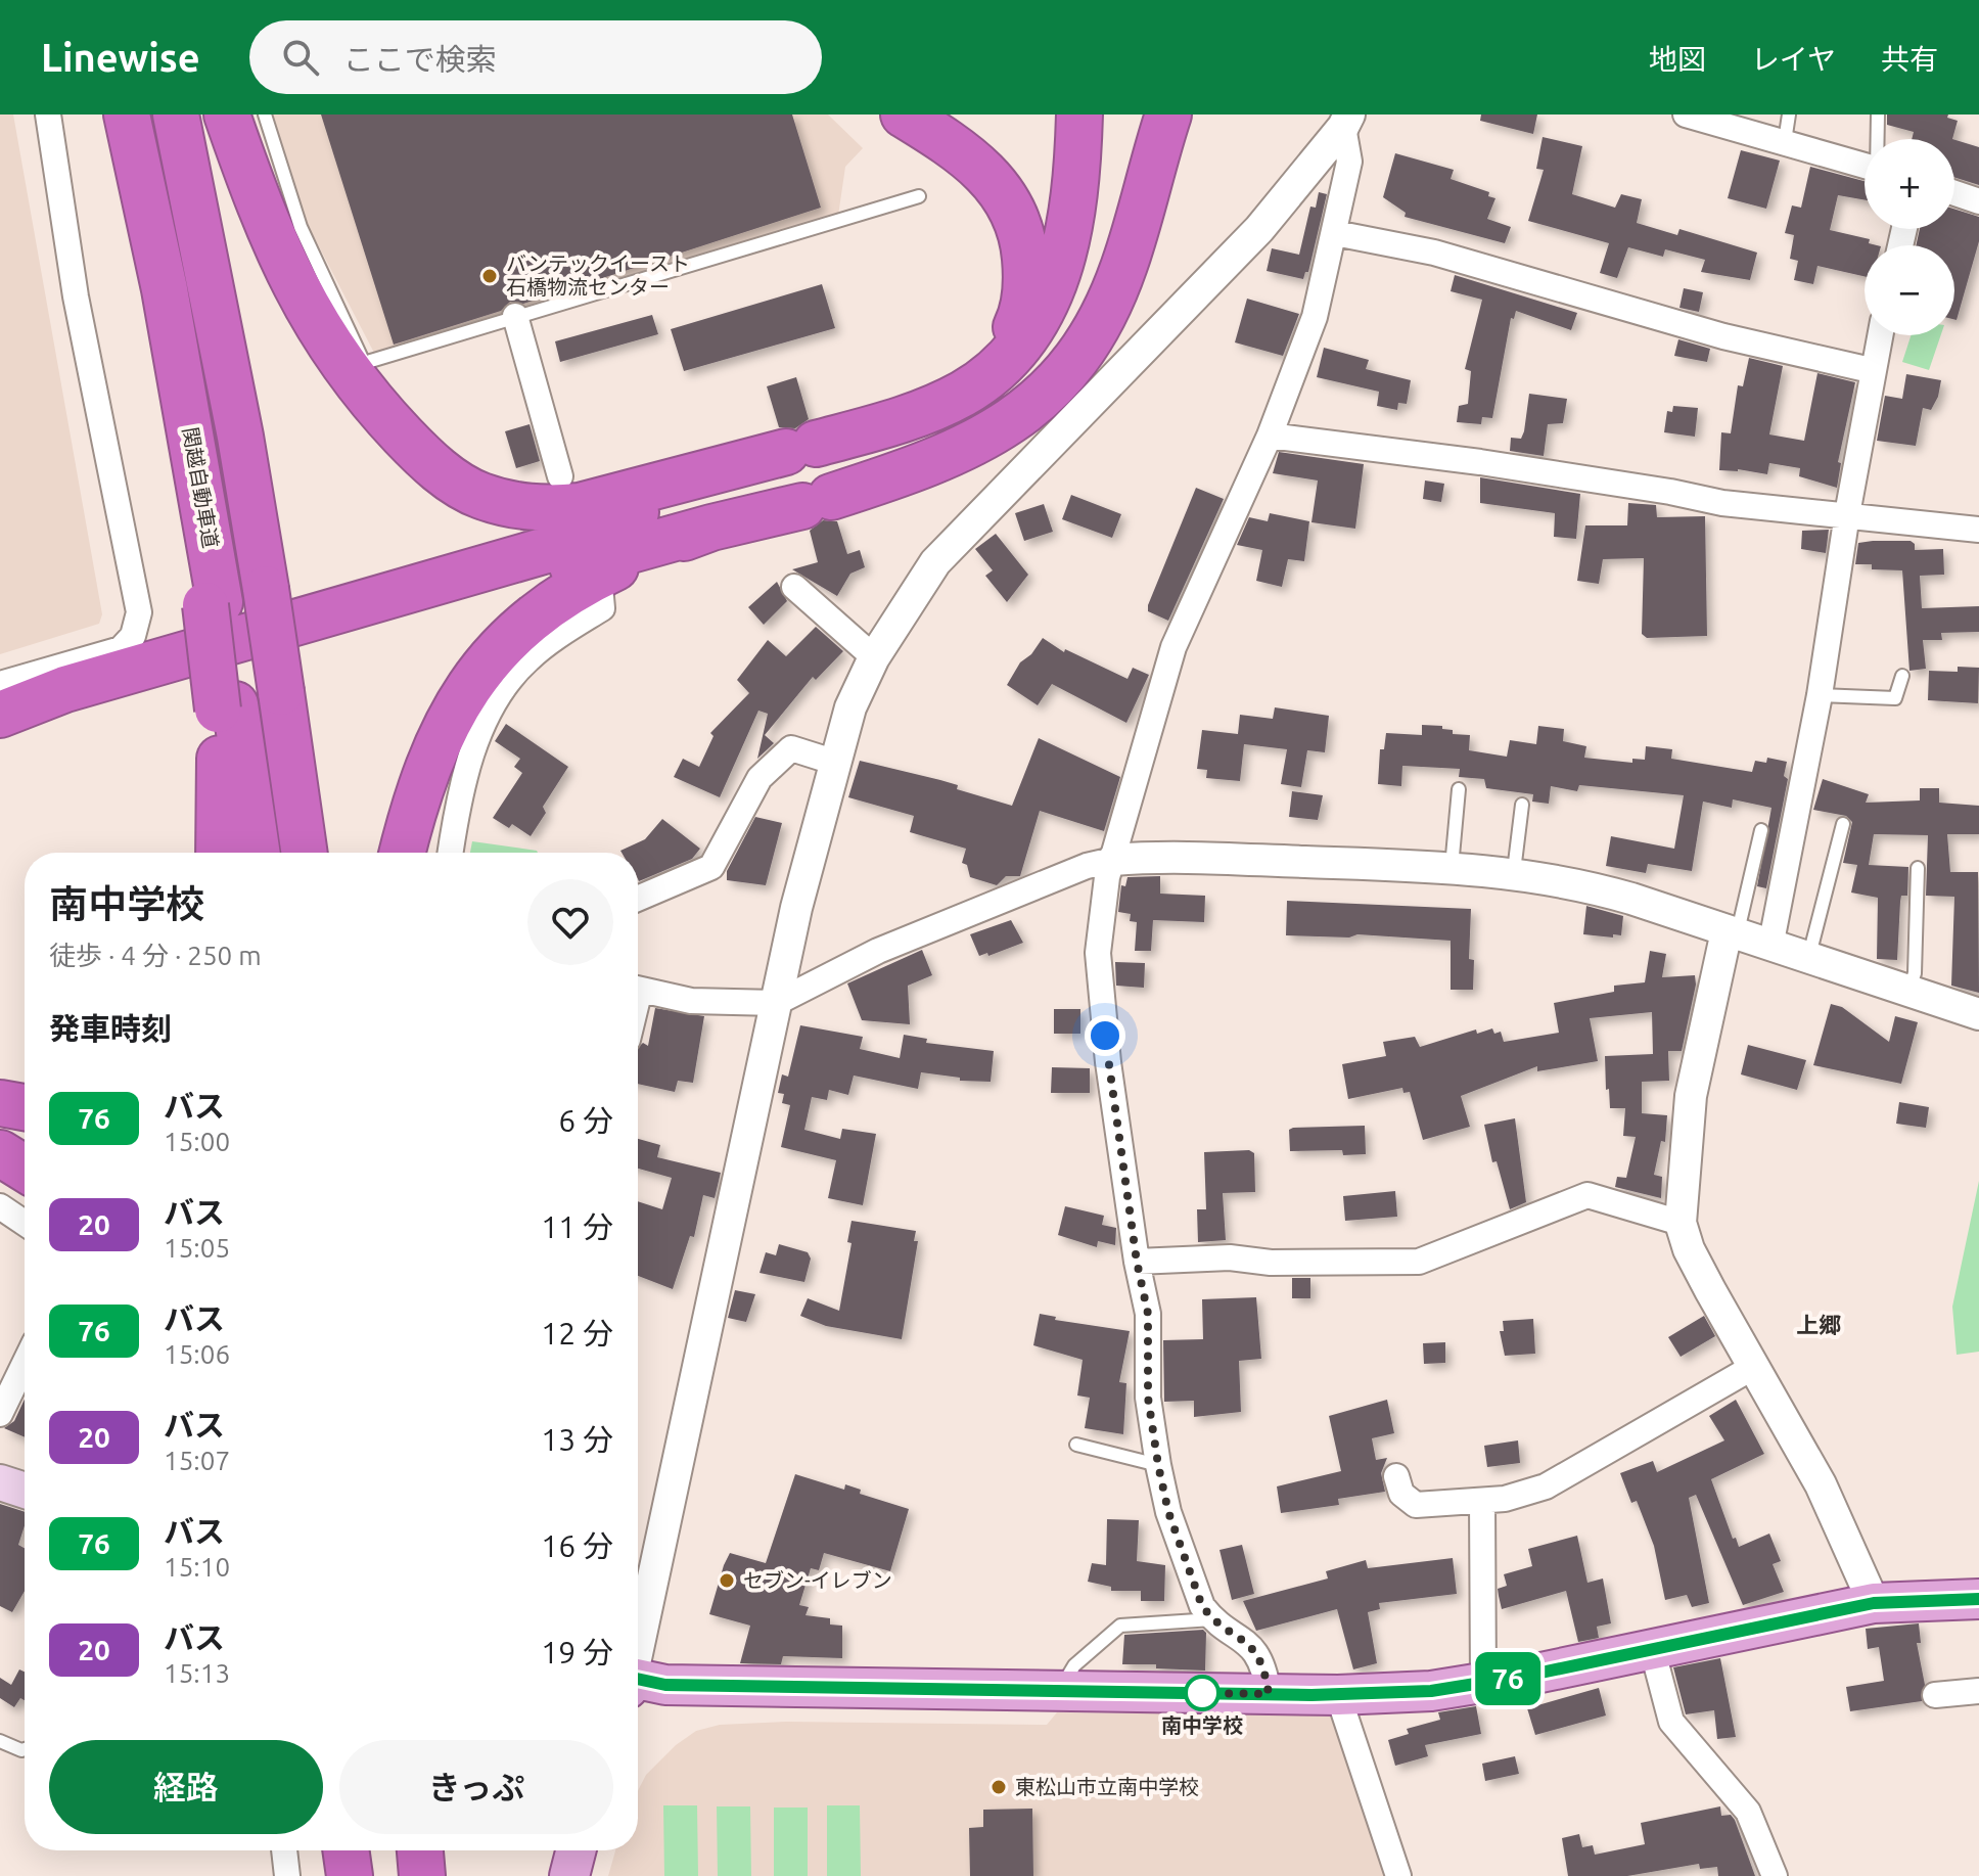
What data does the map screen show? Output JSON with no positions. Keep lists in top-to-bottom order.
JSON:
{
  "streets": {
    "highway": ["関越自動車道"]
  },
  "districts": ["上郷"],
  "places": [
    "バンテックイースト 石橋物流センター",
    "セブン-イレブン",
    "南中学校",
    "東松山市立南中学校"
  ],
  "lines": ["bus line 76"],
  "page": {
    "header": "Linewise",
    "search": "ここで検索",
    "nav": ["地図", "レイヤ", "共有"],
    "on_map": "76",
    "map_buttons": ["+", "−"],
    "heading": [
      ["南中学校", "徒歩 · 4 分 · 250 m"],
      "発車時刻"
    ],
    "list": [
      {
        "mark": "76",
        "name": "バス",
        "note": "15:00",
        "value": "6 分"
      },
      {
        "mark": "20",
        "name": "バス",
        "note": "15:05",
        "value": "11 分"
      },
      {
        "mark": "76",
        "name": "バス",
        "note": "15:06",
        "value": "12 分"
      },
      {
        "mark": "20",
        "name": "バス",
        "note": "15:07",
        "value": "13 分"
      },
      {
        "mark": "76",
        "name": "バス",
        "note": "15:10",
        "value": "16 分"
      },
      {
        "mark": "20",
        "name": "バス",
        "note": "15:13",
        "value": "19 分"
      }
    ],
    "buttons": ["経路", "きっぷ"]
  }
}
